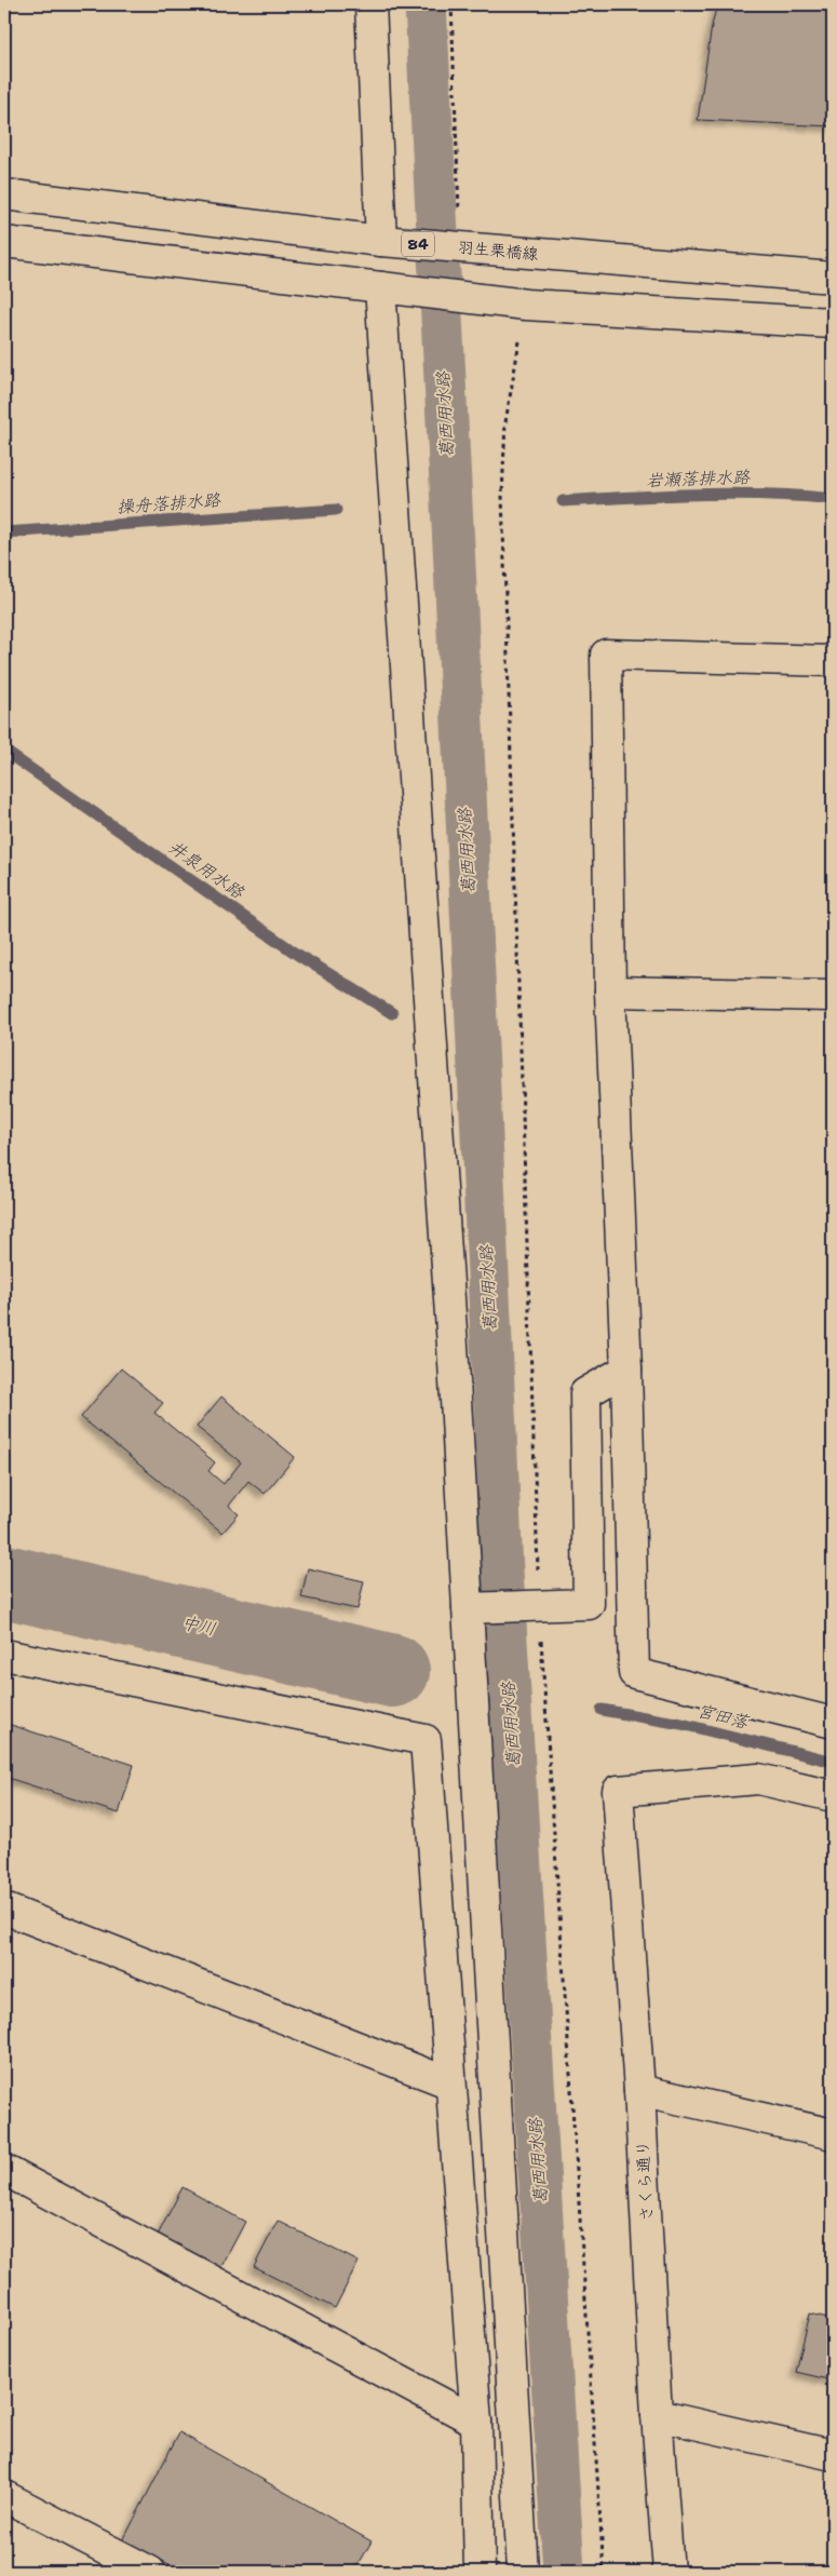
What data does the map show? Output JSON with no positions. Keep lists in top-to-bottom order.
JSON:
{
  "streets": {
    "street": ["84", "羽生栗橋線", "さくら通り"]
  },
  "water": [
    "葛西用水路",
    "岩瀬落排水路",
    "操舟落排水路",
    "井泉用水路",
    "中川",
    "宮田落"
  ]
}
